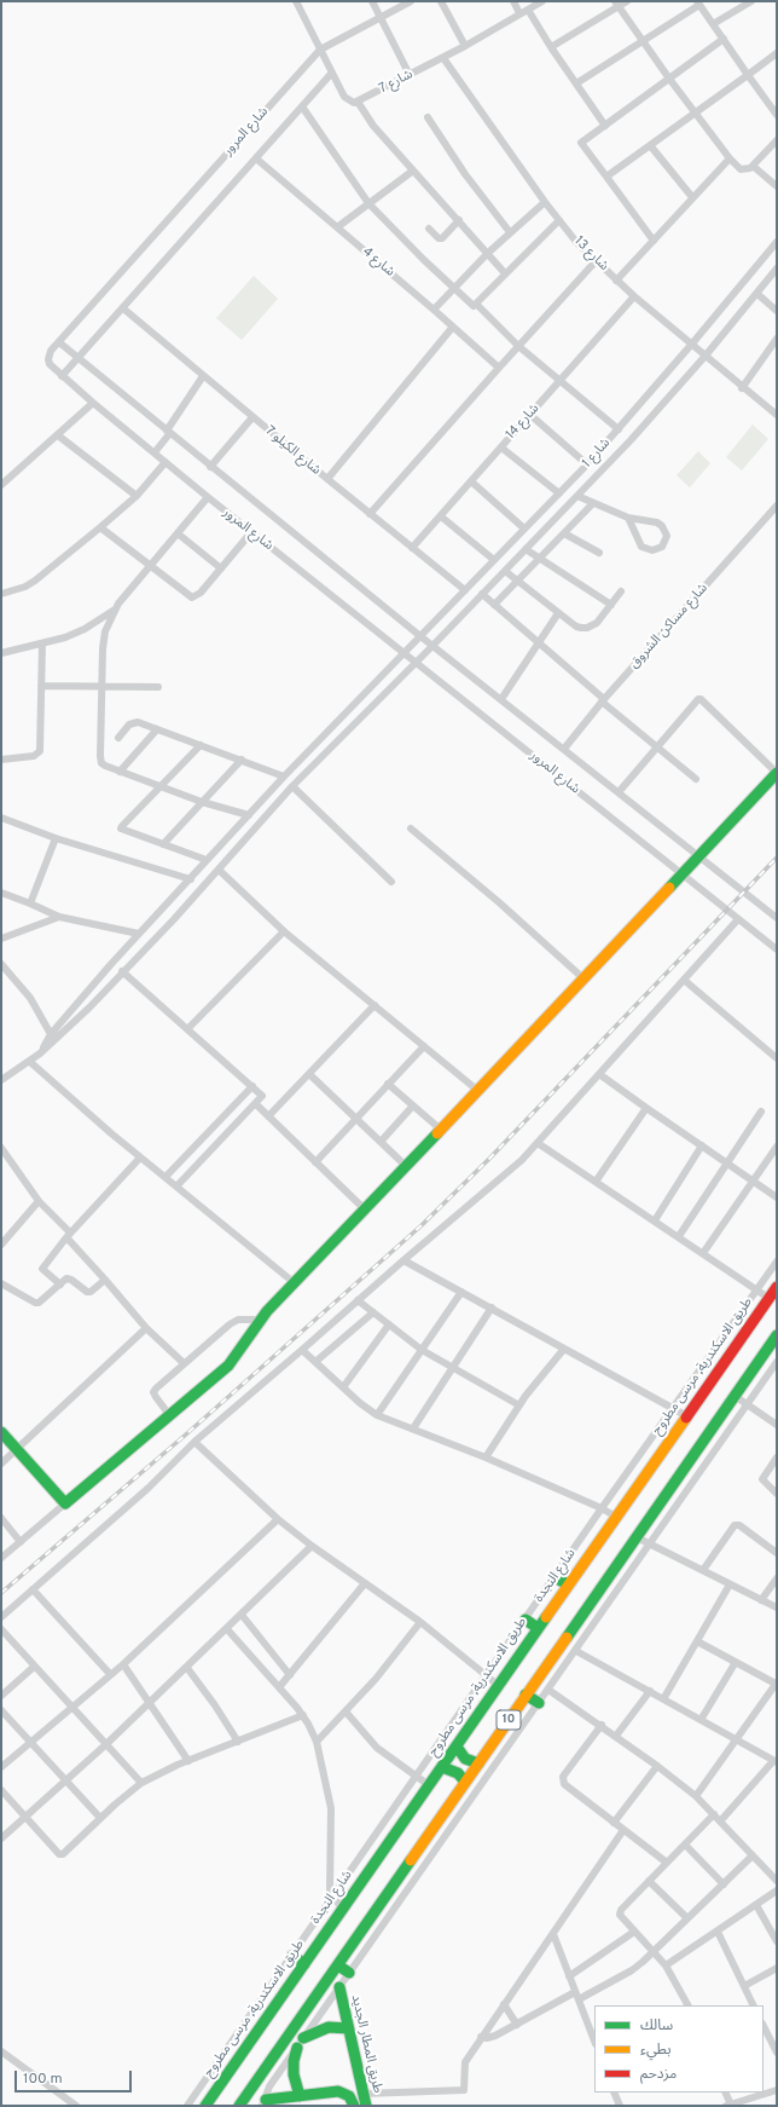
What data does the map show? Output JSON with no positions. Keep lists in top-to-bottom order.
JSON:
{
  "streets": {
    "main road": ["طريق الاسكندرية, مرسى مطروح", "10", "طريق المطار الجديد"],
    "street": [
      "شارع 7",
      "شارع المرور",
      "شارع 13",
      "شارع 4",
      "شارع 14",
      "شارع الكيلو 7",
      "شارع 1",
      "شارع مساكن الشروق",
      "شارع النجدة"
    ]
  },
  "crossings": [
    ["شارع 7", "شارع 13"],
    ["شارع المرور", "شارع 4"],
    ["شارع المرور", "شارع الكيلو 7"],
    ["شارع المرور", "شارع 1"],
    ["شارع المرور", "شارع مساكن الشروق"],
    ["شارع 13", "شارع 14"],
    ["شارع 13", "شارع 1"],
    ["شارع 14", "شارع الكيلو 7"],
    ["شارع الكيلو 7", "شارع 1"]
  ],
  "legend": ["سالك", "بطيء", "مزدحم"],
  "scale_bar": "100 m"
}
